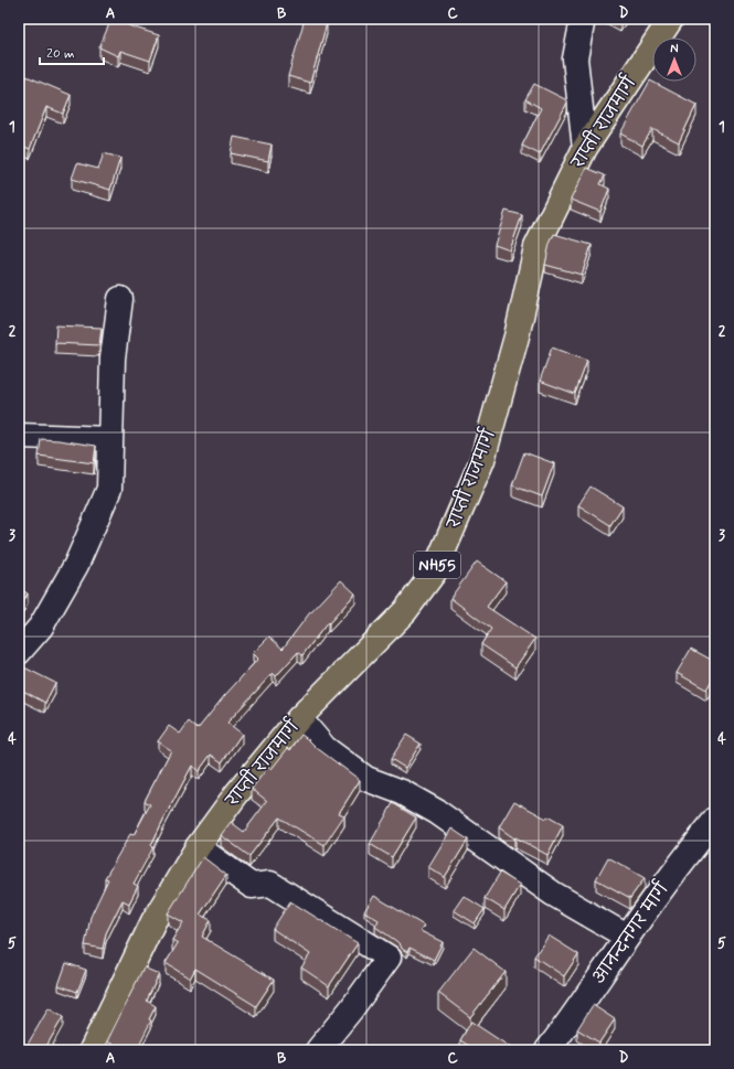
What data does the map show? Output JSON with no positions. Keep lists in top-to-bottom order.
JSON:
{
  "streets": {
    "main road": ["राप्ती राजमार्ग", "NH55"],
    "street": ["आनन्दनगर मार्ग"]
  },
  "scale_bar": "20 m",
  "north": "top",
  "grid": {
    "columns": [
      "A",
      "B",
      "C",
      "D"
    ],
    "rows": [
      "1",
      "2",
      "3",
      "4",
      "5"
    ]
  }
}
